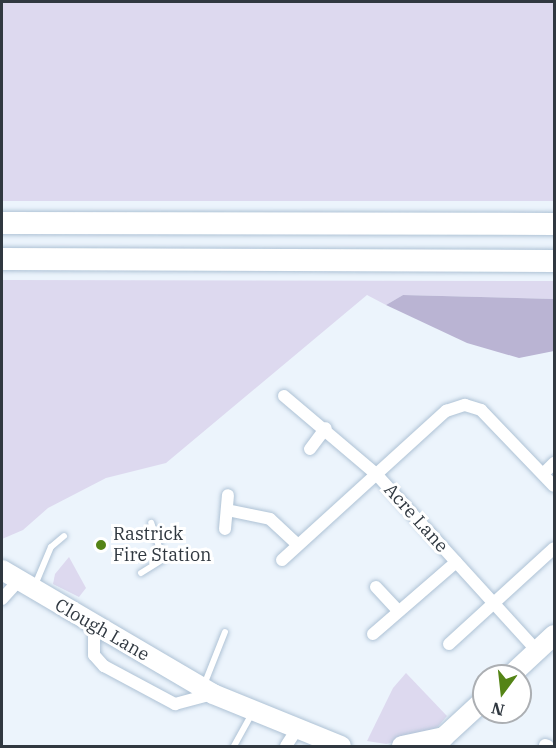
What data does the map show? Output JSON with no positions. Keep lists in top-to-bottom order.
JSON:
{
  "streets": {
    "main road": ["Clough Lane"],
    "street": ["Acre Lane"]
  },
  "places": ["Rastrick Fire Station"],
  "north": "bottom"
}
